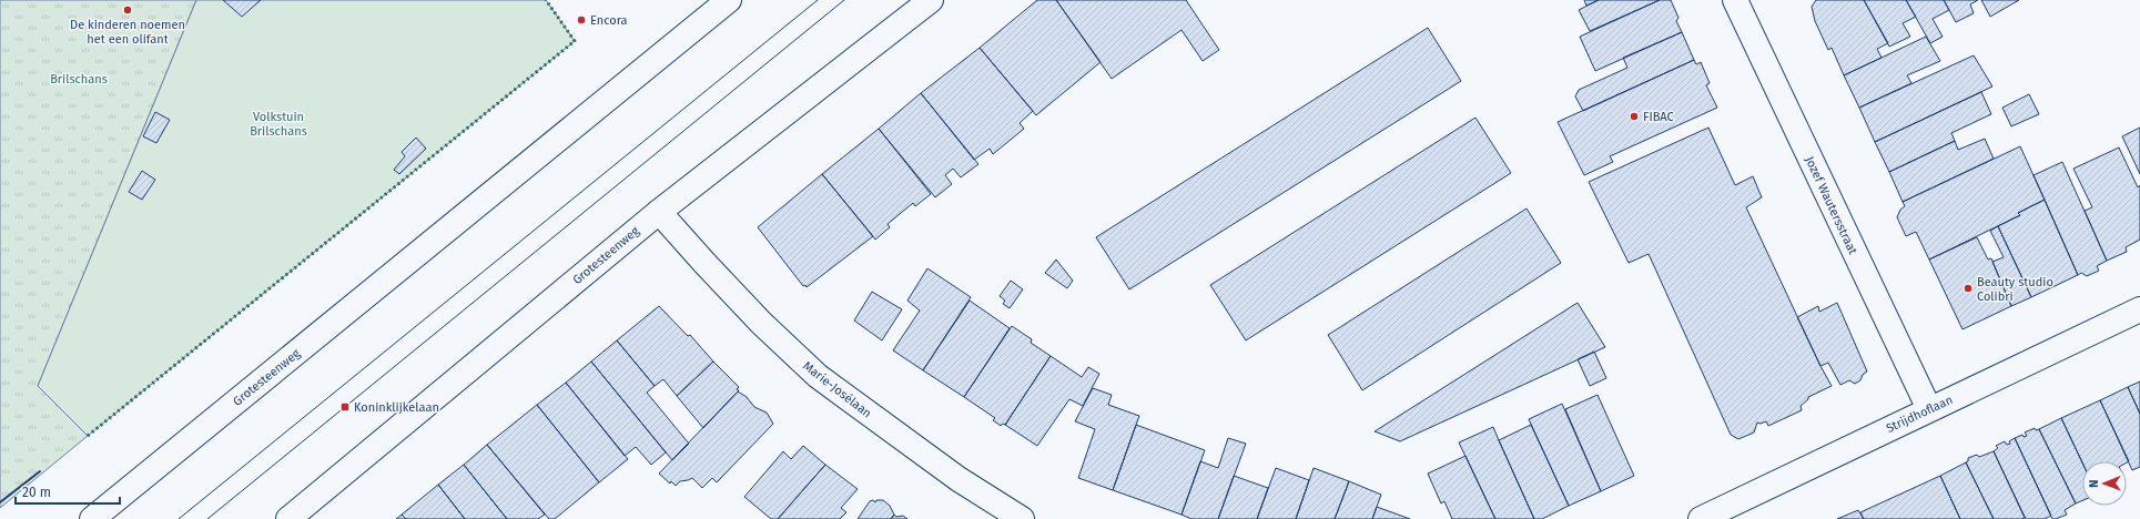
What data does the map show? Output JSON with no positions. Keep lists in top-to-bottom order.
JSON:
{
  "streets": {
    "main road": [
      "Jozef Wautersstraat",
      "Grotesteenweg",
      "Marie-Josélaan",
      "Strijdhoflaan"
    ]
  },
  "crossings": [
    ["Jozef Wautersstraat", "Strijdhoflaan"],
    ["Grotesteenweg", "Marie-Josélaan"]
  ],
  "parks": ["Brilschans", "Volkstuin Brilschans"],
  "places": {
    "other": [
      "De kinderen noemen het een olifant",
      "Encora",
      "FIBAC",
      "Beauty studio Colibri"
    ],
    "transit": ["Koninklijkelaan"]
  },
  "scale_bar": "20 m",
  "north": "left"
}
